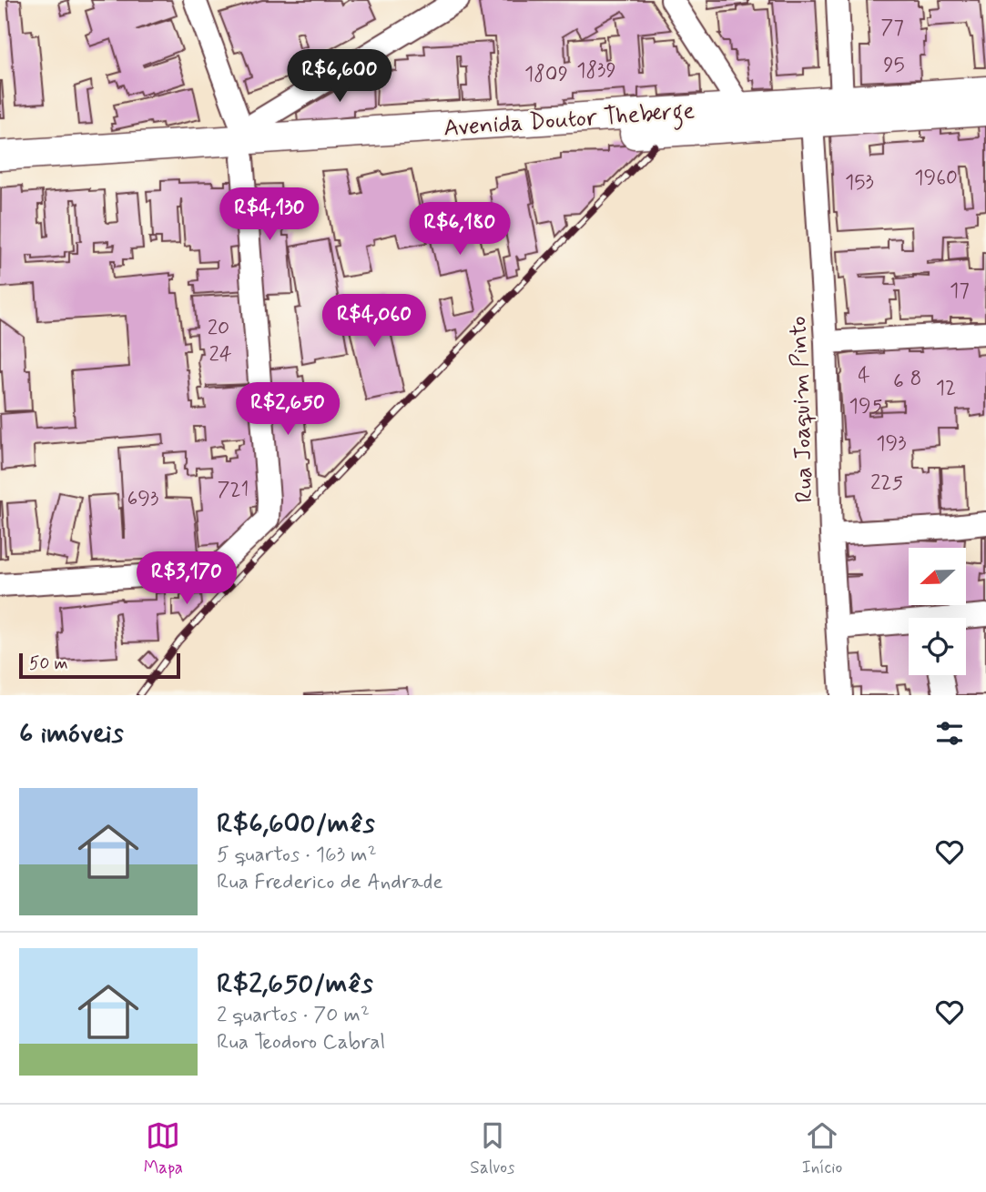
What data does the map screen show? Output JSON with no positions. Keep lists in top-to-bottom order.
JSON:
{
  "streets": {
    "main road": ["Avenida Doutor Theberge"],
    "street": ["Rua Joaquim Pinto"]
  },
  "crossings": [
    ["Avenida Doutor Theberge", "Rua Joaquim Pinto"]
  ],
  "house_numbers": [
    "77",
    "95",
    "1839",
    "1809",
    "1960",
    "153",
    "17",
    "20",
    "24",
    "4",
    "8",
    "6",
    "12",
    "195",
    "193",
    "225",
    "721",
    "693"
  ],
  "scale_bar": "50 m",
  "north": "left",
  "page": {
    "price": [
      "R$6,600",
      "R$4,130",
      "R$6,180",
      "R$4,060",
      "R$2,650",
      "R$3,170"
    ],
    "scale": "50 m",
    "heading": "6 imóveis",
    "list": [
      {
        "name": "R$6,600/mês",
        "note": "5 quartos · 163 m² · Rua Frederico de Andrade"
      },
      {
        "name": "R$2,650/mês",
        "note": "2 quartos · 70 m² · Rua Teodoro Cabral"
      }
    ],
    "tabs": ["Mapa", "Salvos", "Início"]
  }
}
